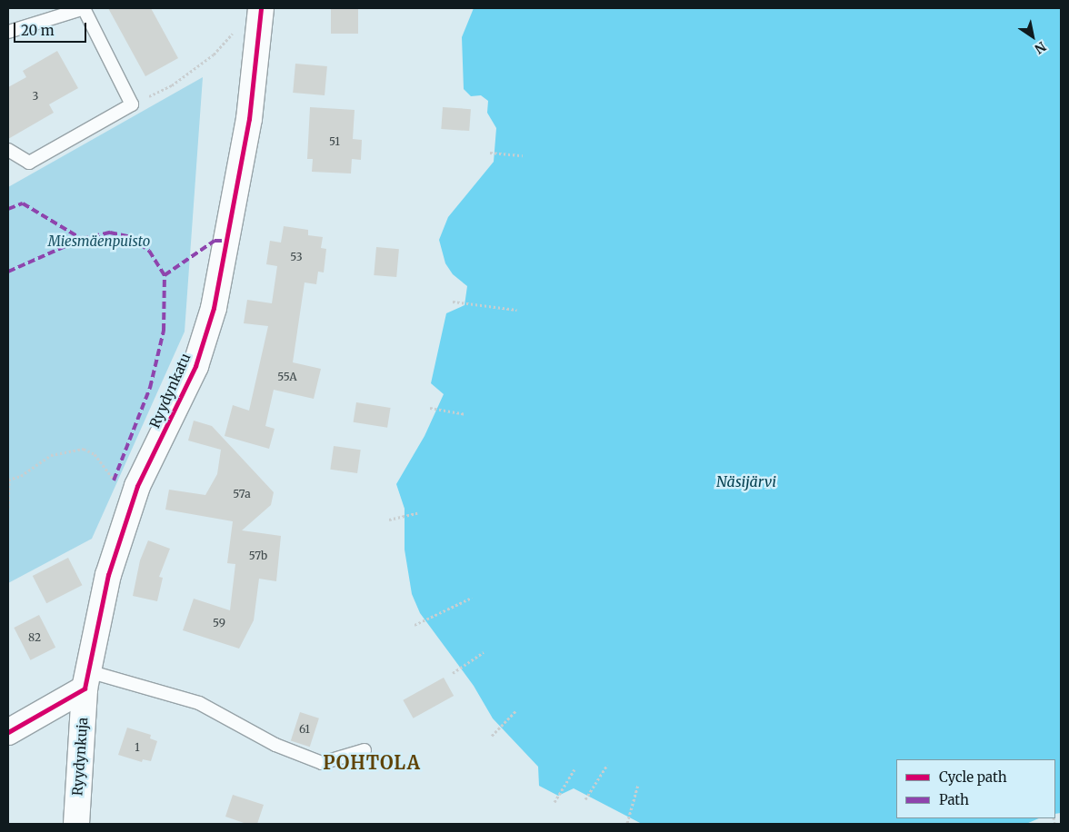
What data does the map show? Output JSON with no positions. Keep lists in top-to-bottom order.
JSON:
{
  "streets": {
    "street": ["Ryydynkatu", "Ryydynkuja"]
  },
  "crossings": [
    ["Ryydynkatu", "Ryydynkuja"]
  ],
  "districts": ["POHTOLA"],
  "water": ["Näsijärvi"],
  "parks": ["Miesmäenpuisto"],
  "house_numbers": [
    "3",
    "51",
    "53",
    "55A",
    "57a",
    "57b",
    "59",
    "82",
    "61",
    "1"
  ],
  "legend": ["Cycle path", "Path"],
  "scale_bar": "20 m",
  "north": "bottom right"
}
